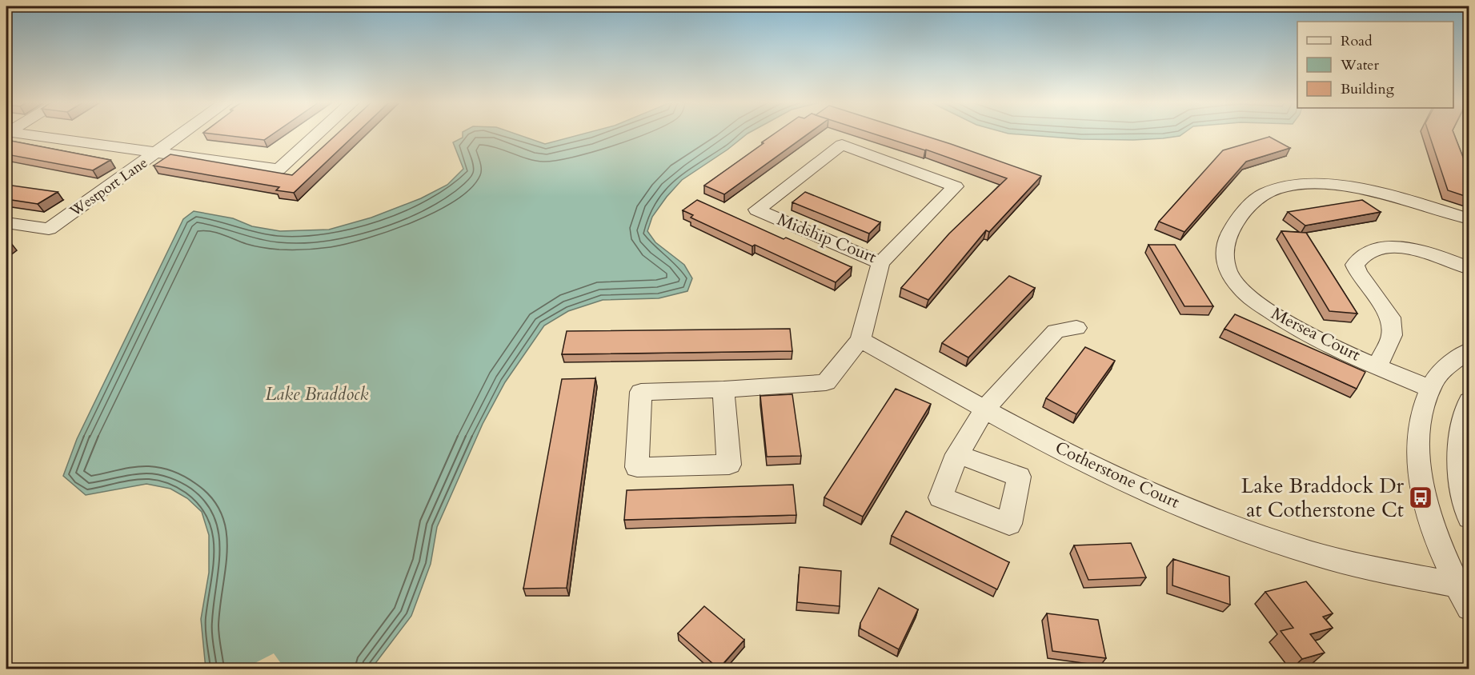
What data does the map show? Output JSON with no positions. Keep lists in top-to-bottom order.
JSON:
{
  "streets": {
    "street": [
      "Westport Lane",
      "Midship Court",
      "Mersea Court",
      "Cotherstone Court"
    ]
  },
  "water": ["Lake Braddock"],
  "places": {
    "bus stop": ["Lake Braddock Dr at Cotherstone Ct"]
  },
  "legend": ["Road", "Water", "Building"]
}
